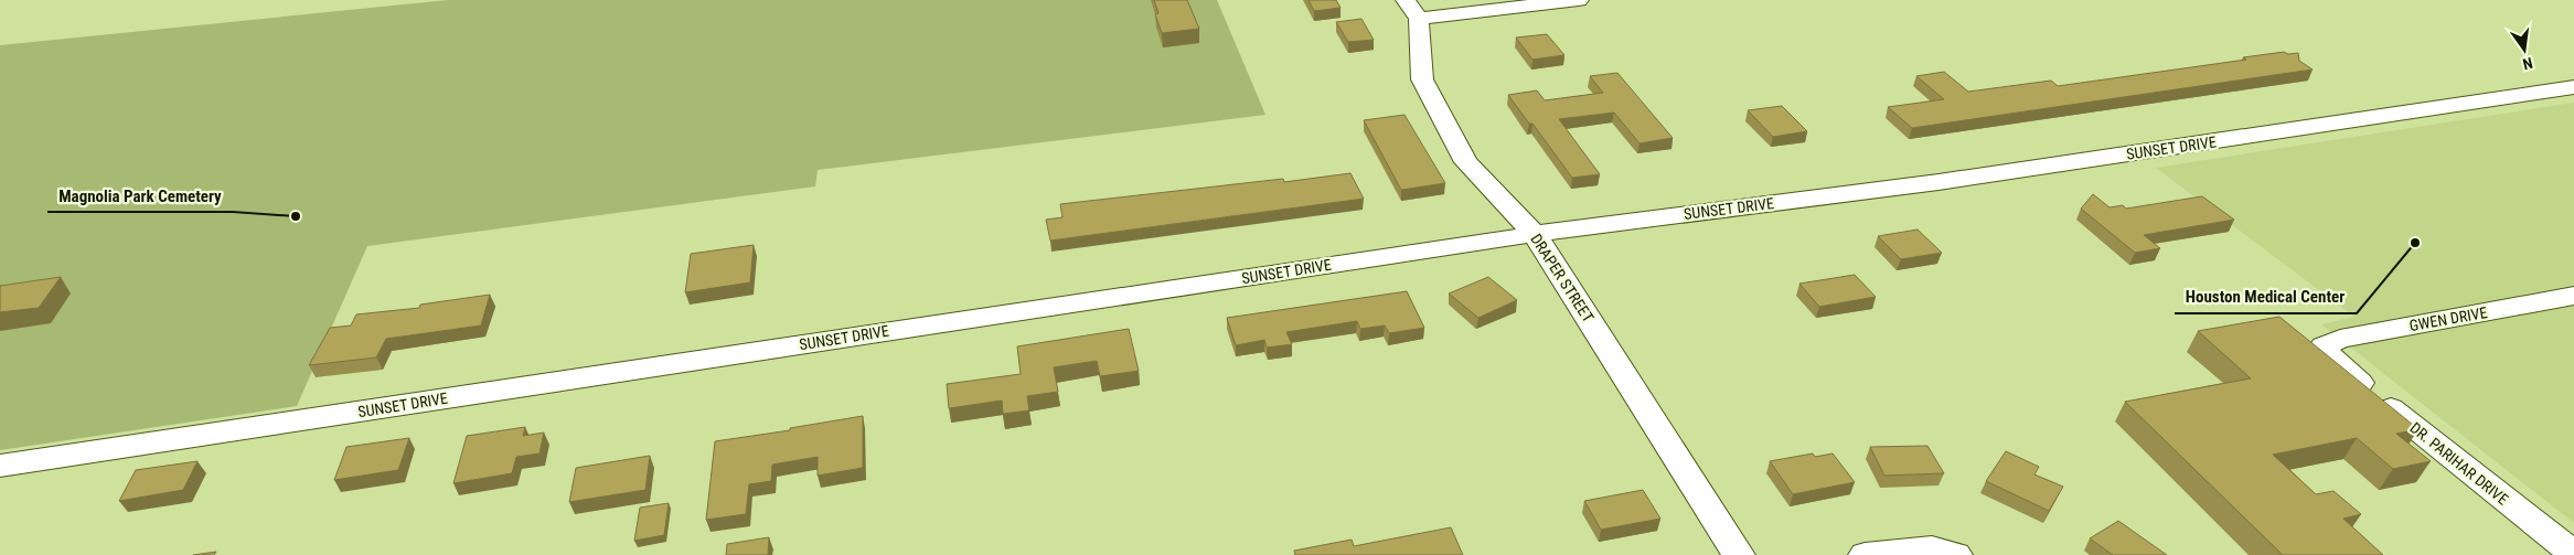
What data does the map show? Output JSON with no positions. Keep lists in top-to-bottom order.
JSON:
{
  "streets": {
    "street": [
      "SUNSET DRIVE",
      "DRAPER STREET",
      "GWEN DRIVE",
      "DR. PARIHAR DRIVE"
    ]
  },
  "crossings": [
    ["SUNSET DRIVE", "DRAPER STREET"],
    ["GWEN DRIVE", "DR. PARIHAR DRIVE"]
  ],
  "places": ["Magnolia Park Cemetery", "Houston Medical Center"],
  "north": "bottom"
}
